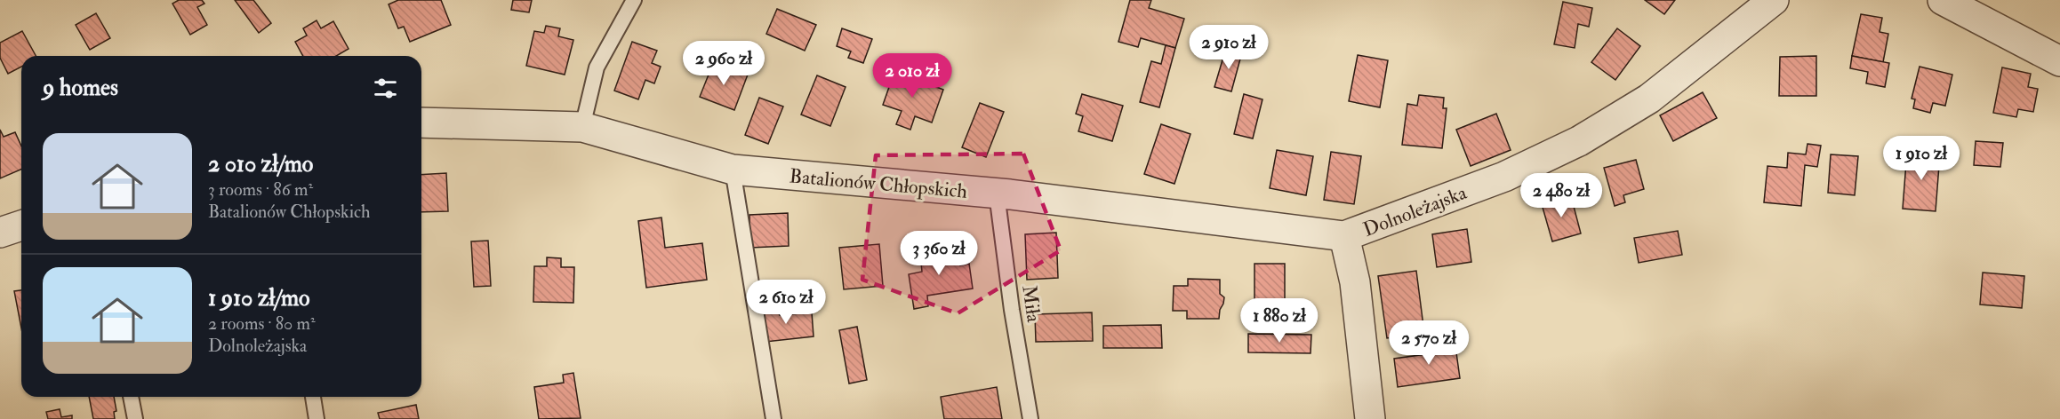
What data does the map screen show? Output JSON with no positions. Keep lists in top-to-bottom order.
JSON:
{
  "streets": {
    "street": ["Batalionów Chłopskich", "Dolnoleżajska"],
    "lane": ["Miła"]
  },
  "crossings": [
    ["Batalionów Chłopskich", "Dolnoleżajska"],
    ["Batalionów Chłopskich", "Miła"]
  ],
  "page": {
    "price": [
      "2 910 zł",
      "2 960 zł",
      "2 010 zł",
      "1 910 zł",
      "2 480 zł",
      "3 360 zł",
      "2 610 zł",
      "1 880 zł",
      "2 570 zł"
    ],
    "heading": "9 homes",
    "list": [
      {
        "name": "2 010 zł/mo",
        "note": "3 rooms · 86 m² · Batalionów Chłopskich"
      },
      {
        "name": "1 910 zł/mo",
        "note": "2 rooms · 80 m² · Dolnoleżajska"
      }
    ]
  }
}
